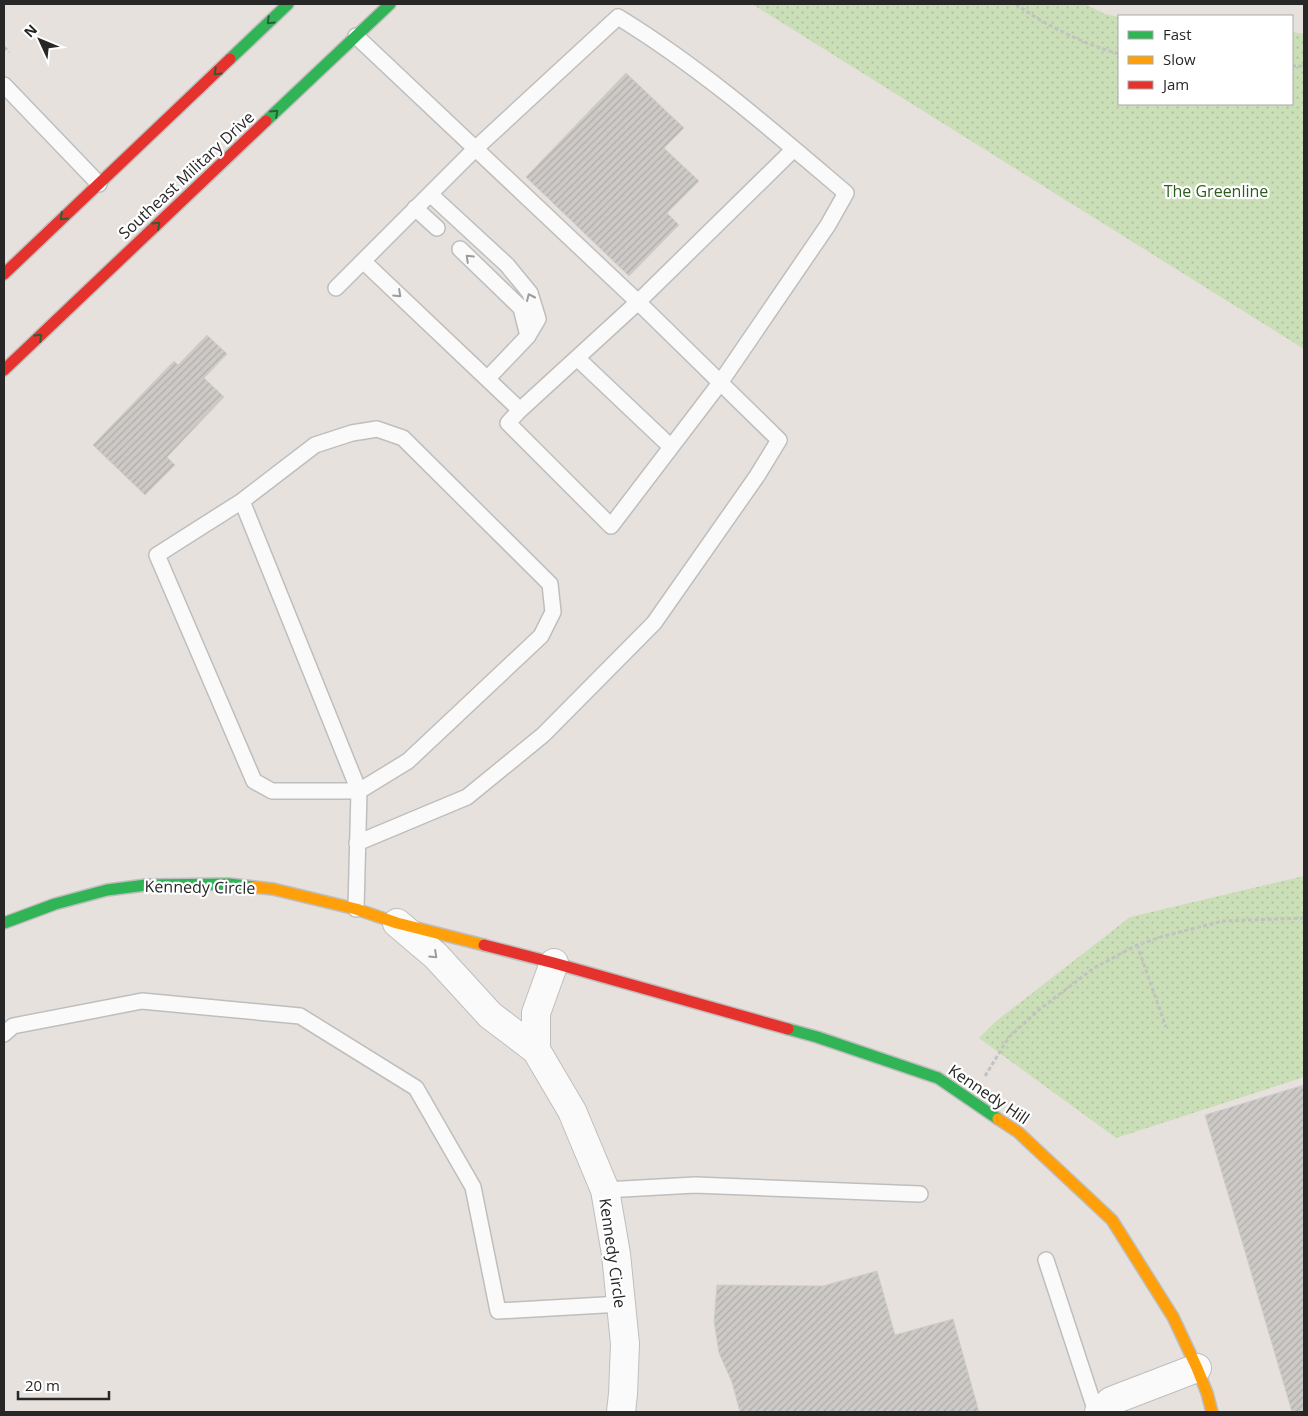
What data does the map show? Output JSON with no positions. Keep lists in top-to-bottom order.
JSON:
{
  "streets": {
    "street": ["Southeast Military Drive", "Kennedy Circle", "Kennedy Hill"]
  },
  "crossings": [
    ["Kennedy Circle", "Kennedy Hill"]
  ],
  "parks": ["The Greenline"],
  "legend": ["Fast", "Slow", "Jam"],
  "scale_bar": "20 m",
  "north": "top left"
}
